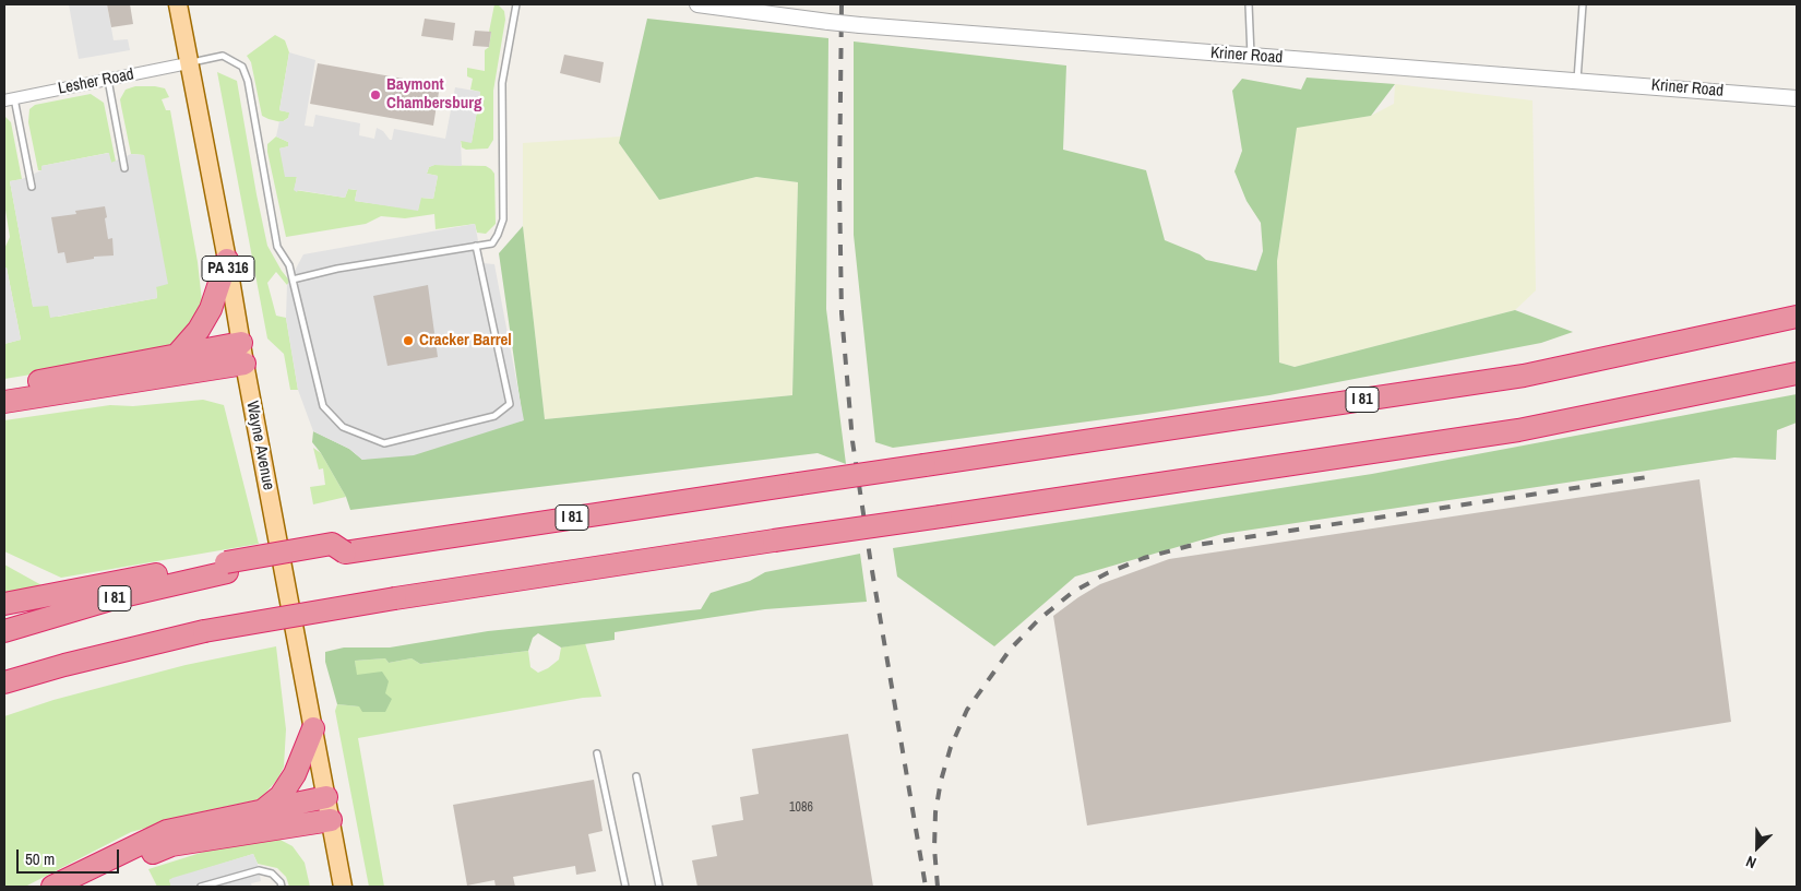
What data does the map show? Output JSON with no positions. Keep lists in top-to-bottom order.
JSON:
{
  "streets": {
    "highway": ["I 81"],
    "main road": ["PA 316", "Wayne Avenue"],
    "street": ["Kriner Road", "Lesher Road"]
  },
  "crossings": [
    ["Lesher Road", "Wayne Avenue"]
  ],
  "places": ["Baymont Chambersburg", "Cracker Barrel"],
  "house_numbers": ["1086"],
  "scale_bar": "50 m",
  "north": "bottom left"
}
